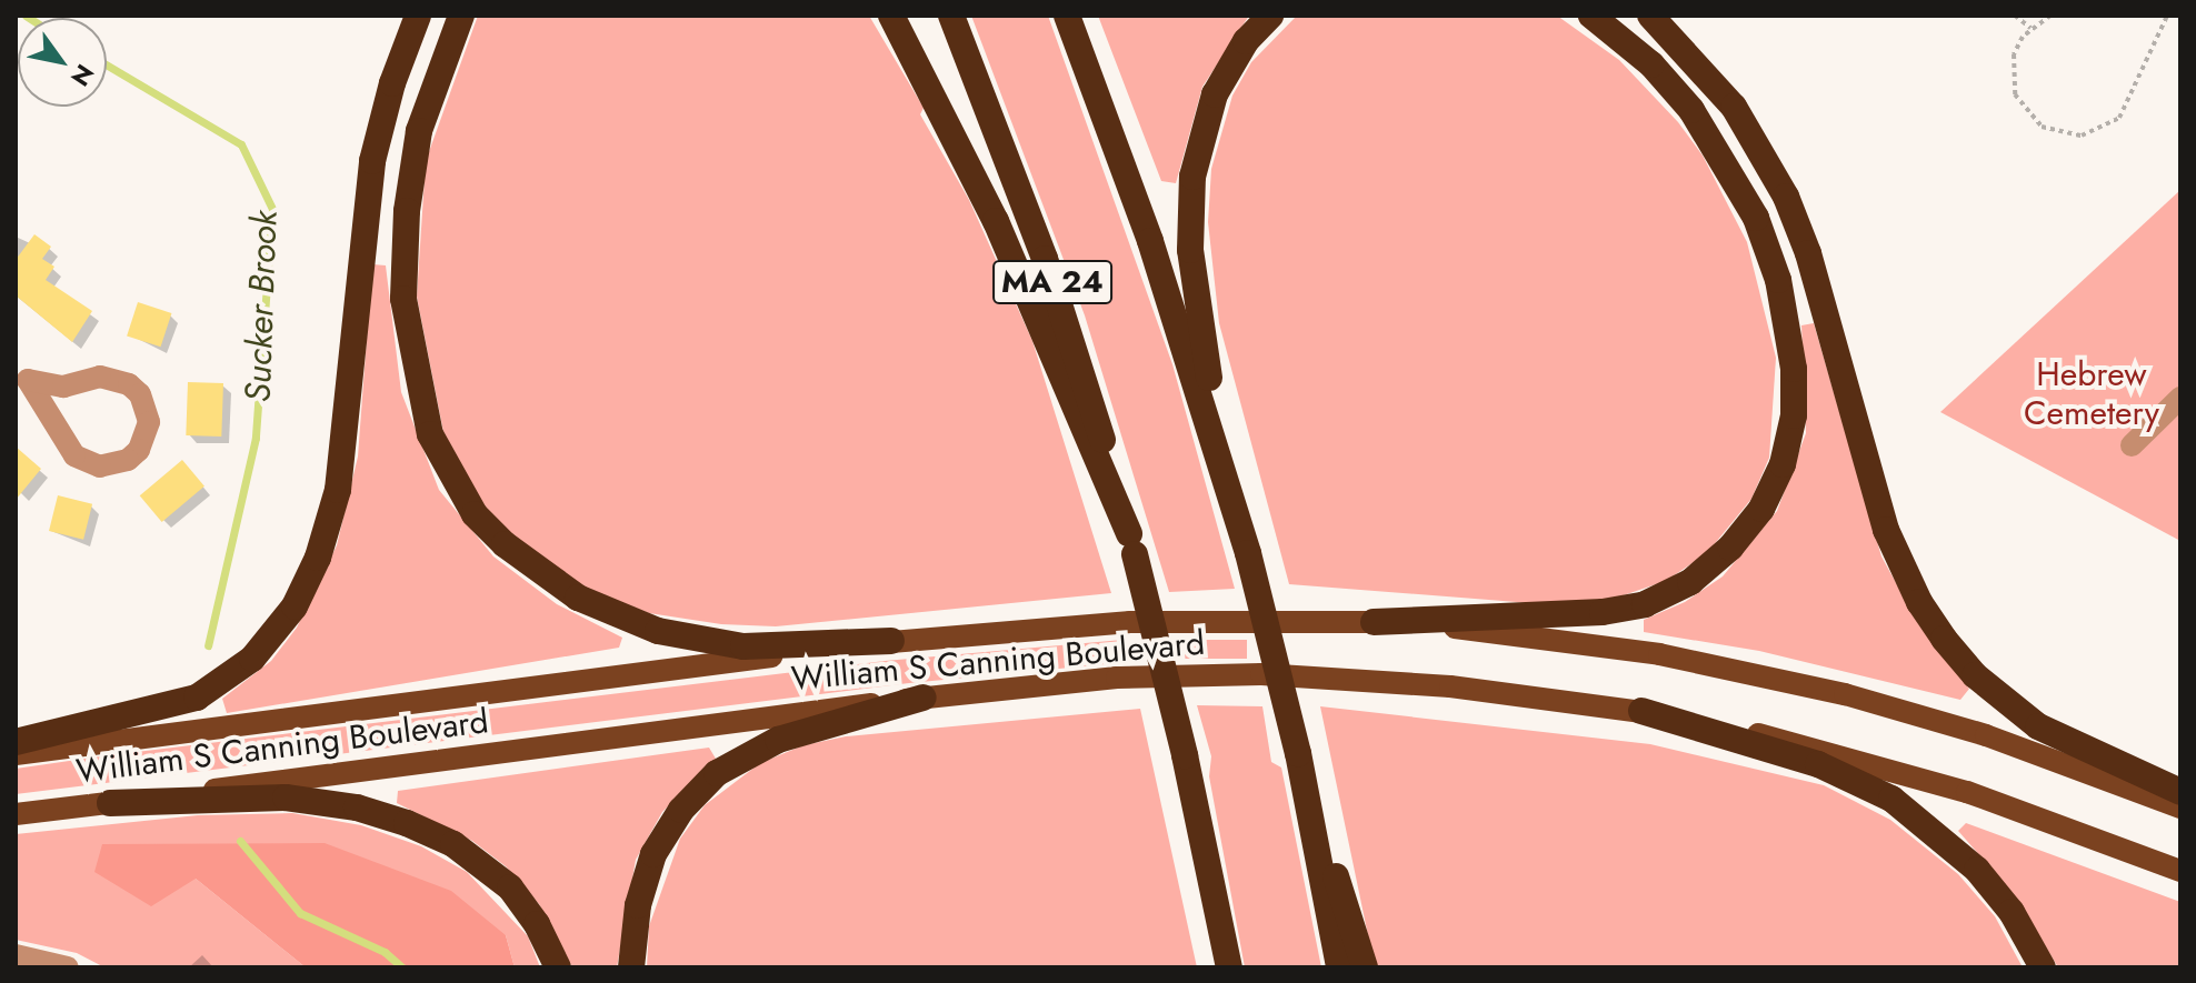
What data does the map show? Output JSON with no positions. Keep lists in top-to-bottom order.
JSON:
{
  "streets": {
    "highway": ["MA 24"],
    "main road": ["William S Canning Boulevard"]
  },
  "water": ["Sucker Brook"],
  "parks": ["Hebrew Cemetery"],
  "north": "bottom right"
}
